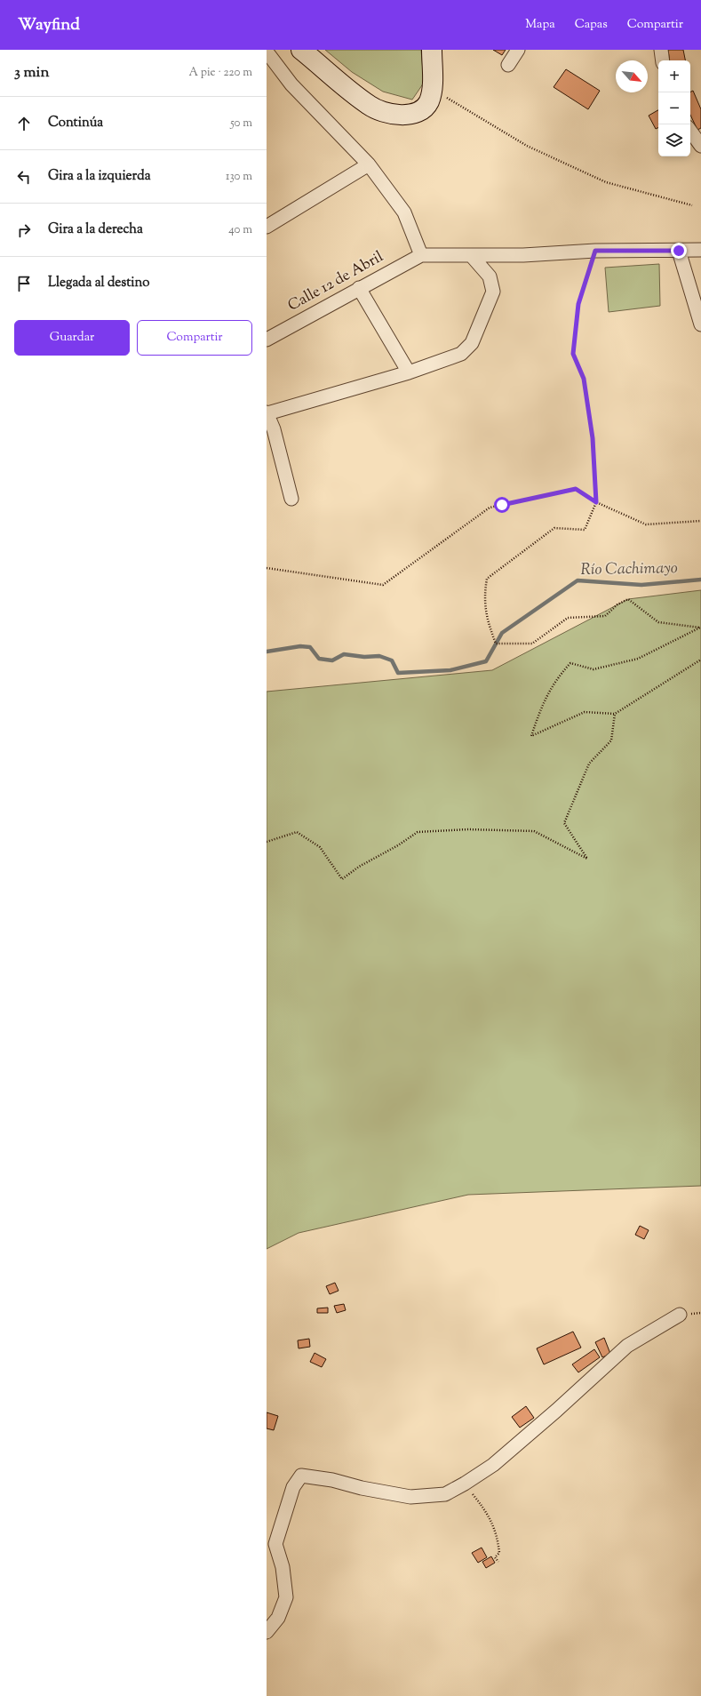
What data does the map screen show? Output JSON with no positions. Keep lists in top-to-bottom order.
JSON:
{
  "streets": {
    "street": ["Calle 12 de Abril"]
  },
  "water": ["Río Cachimayo"],
  "north": "bottom right",
  "page": {
    "header": "Wayfind",
    "nav": ["Mapa", "Capas", "Compartir"],
    "heading": ["3 min", "A pie · 220 m"],
    "map_buttons": ["+", "−"],
    "list": [
      ["Continúa", "50 m"],
      ["Gira a la izquierda", "130 m"],
      ["Gira a la derecha", "40 m"],
      "Llegada al destino"
    ],
    "buttons": ["Guardar", "Compartir"]
  }
}
